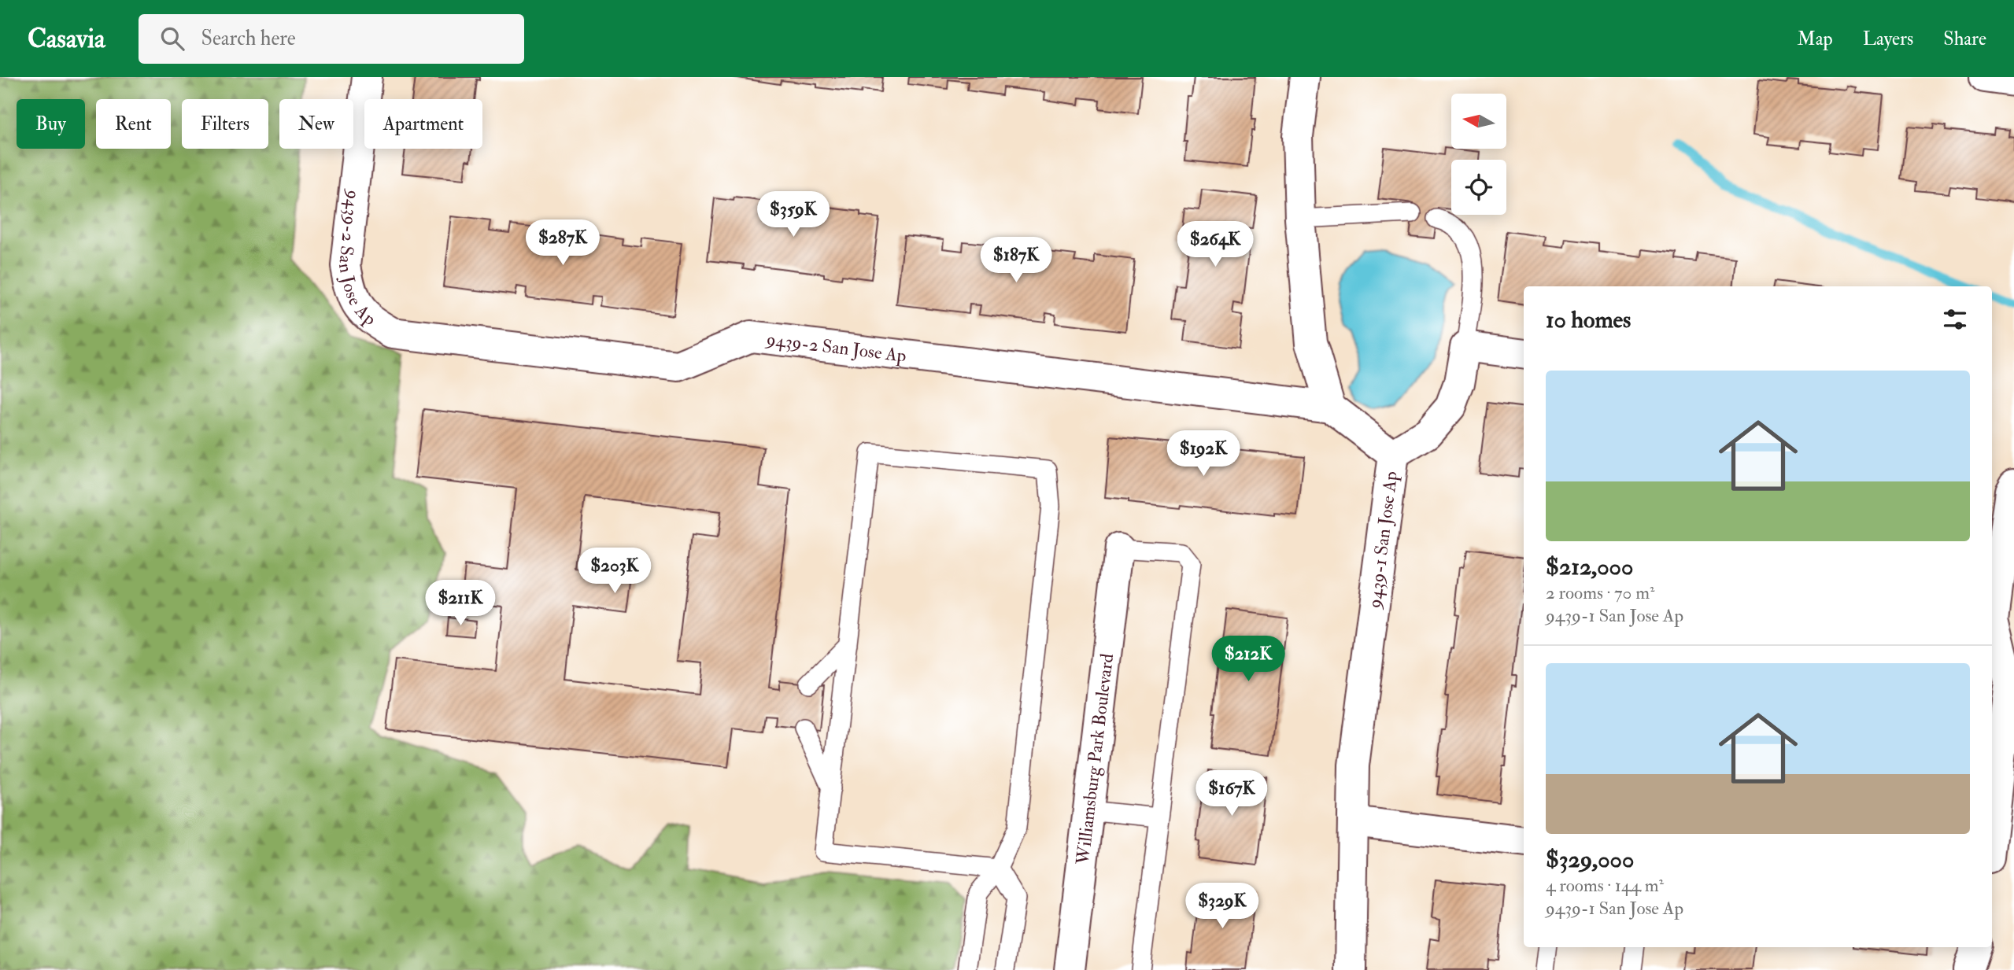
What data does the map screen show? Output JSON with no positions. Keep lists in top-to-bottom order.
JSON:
{
  "streets": {
    "street": ["9439-2 San Jose Ap", "9439-1 San Jose Ap", "Williamsburg Park Boulevard"]
  },
  "crossings": [
    ["9439-2 San Jose Ap", "9439-1 San Jose Ap"]
  ],
  "north": "left",
  "page": {
    "header": "Casavia",
    "search": "Search here",
    "nav": ["Map", "Layers", "Share"],
    "chip": [
      "Buy",
      "Rent",
      "Filters",
      "New",
      "Apartment"
    ],
    "price": [
      "$359K",
      "$287K",
      "$264K",
      "$187K",
      "$192K",
      "$203K",
      "$211K",
      "$212K",
      "$167K",
      "$329K"
    ],
    "heading": "10 homes",
    "list": [
      {
        "name": "$212,000",
        "note": "2 rooms · 70 m² · 9439-1 San Jose Ap"
      },
      {
        "name": "$329,000",
        "note": "4 rooms · 144 m² · 9439-1 San Jose Ap"
      }
    ]
  }
}
